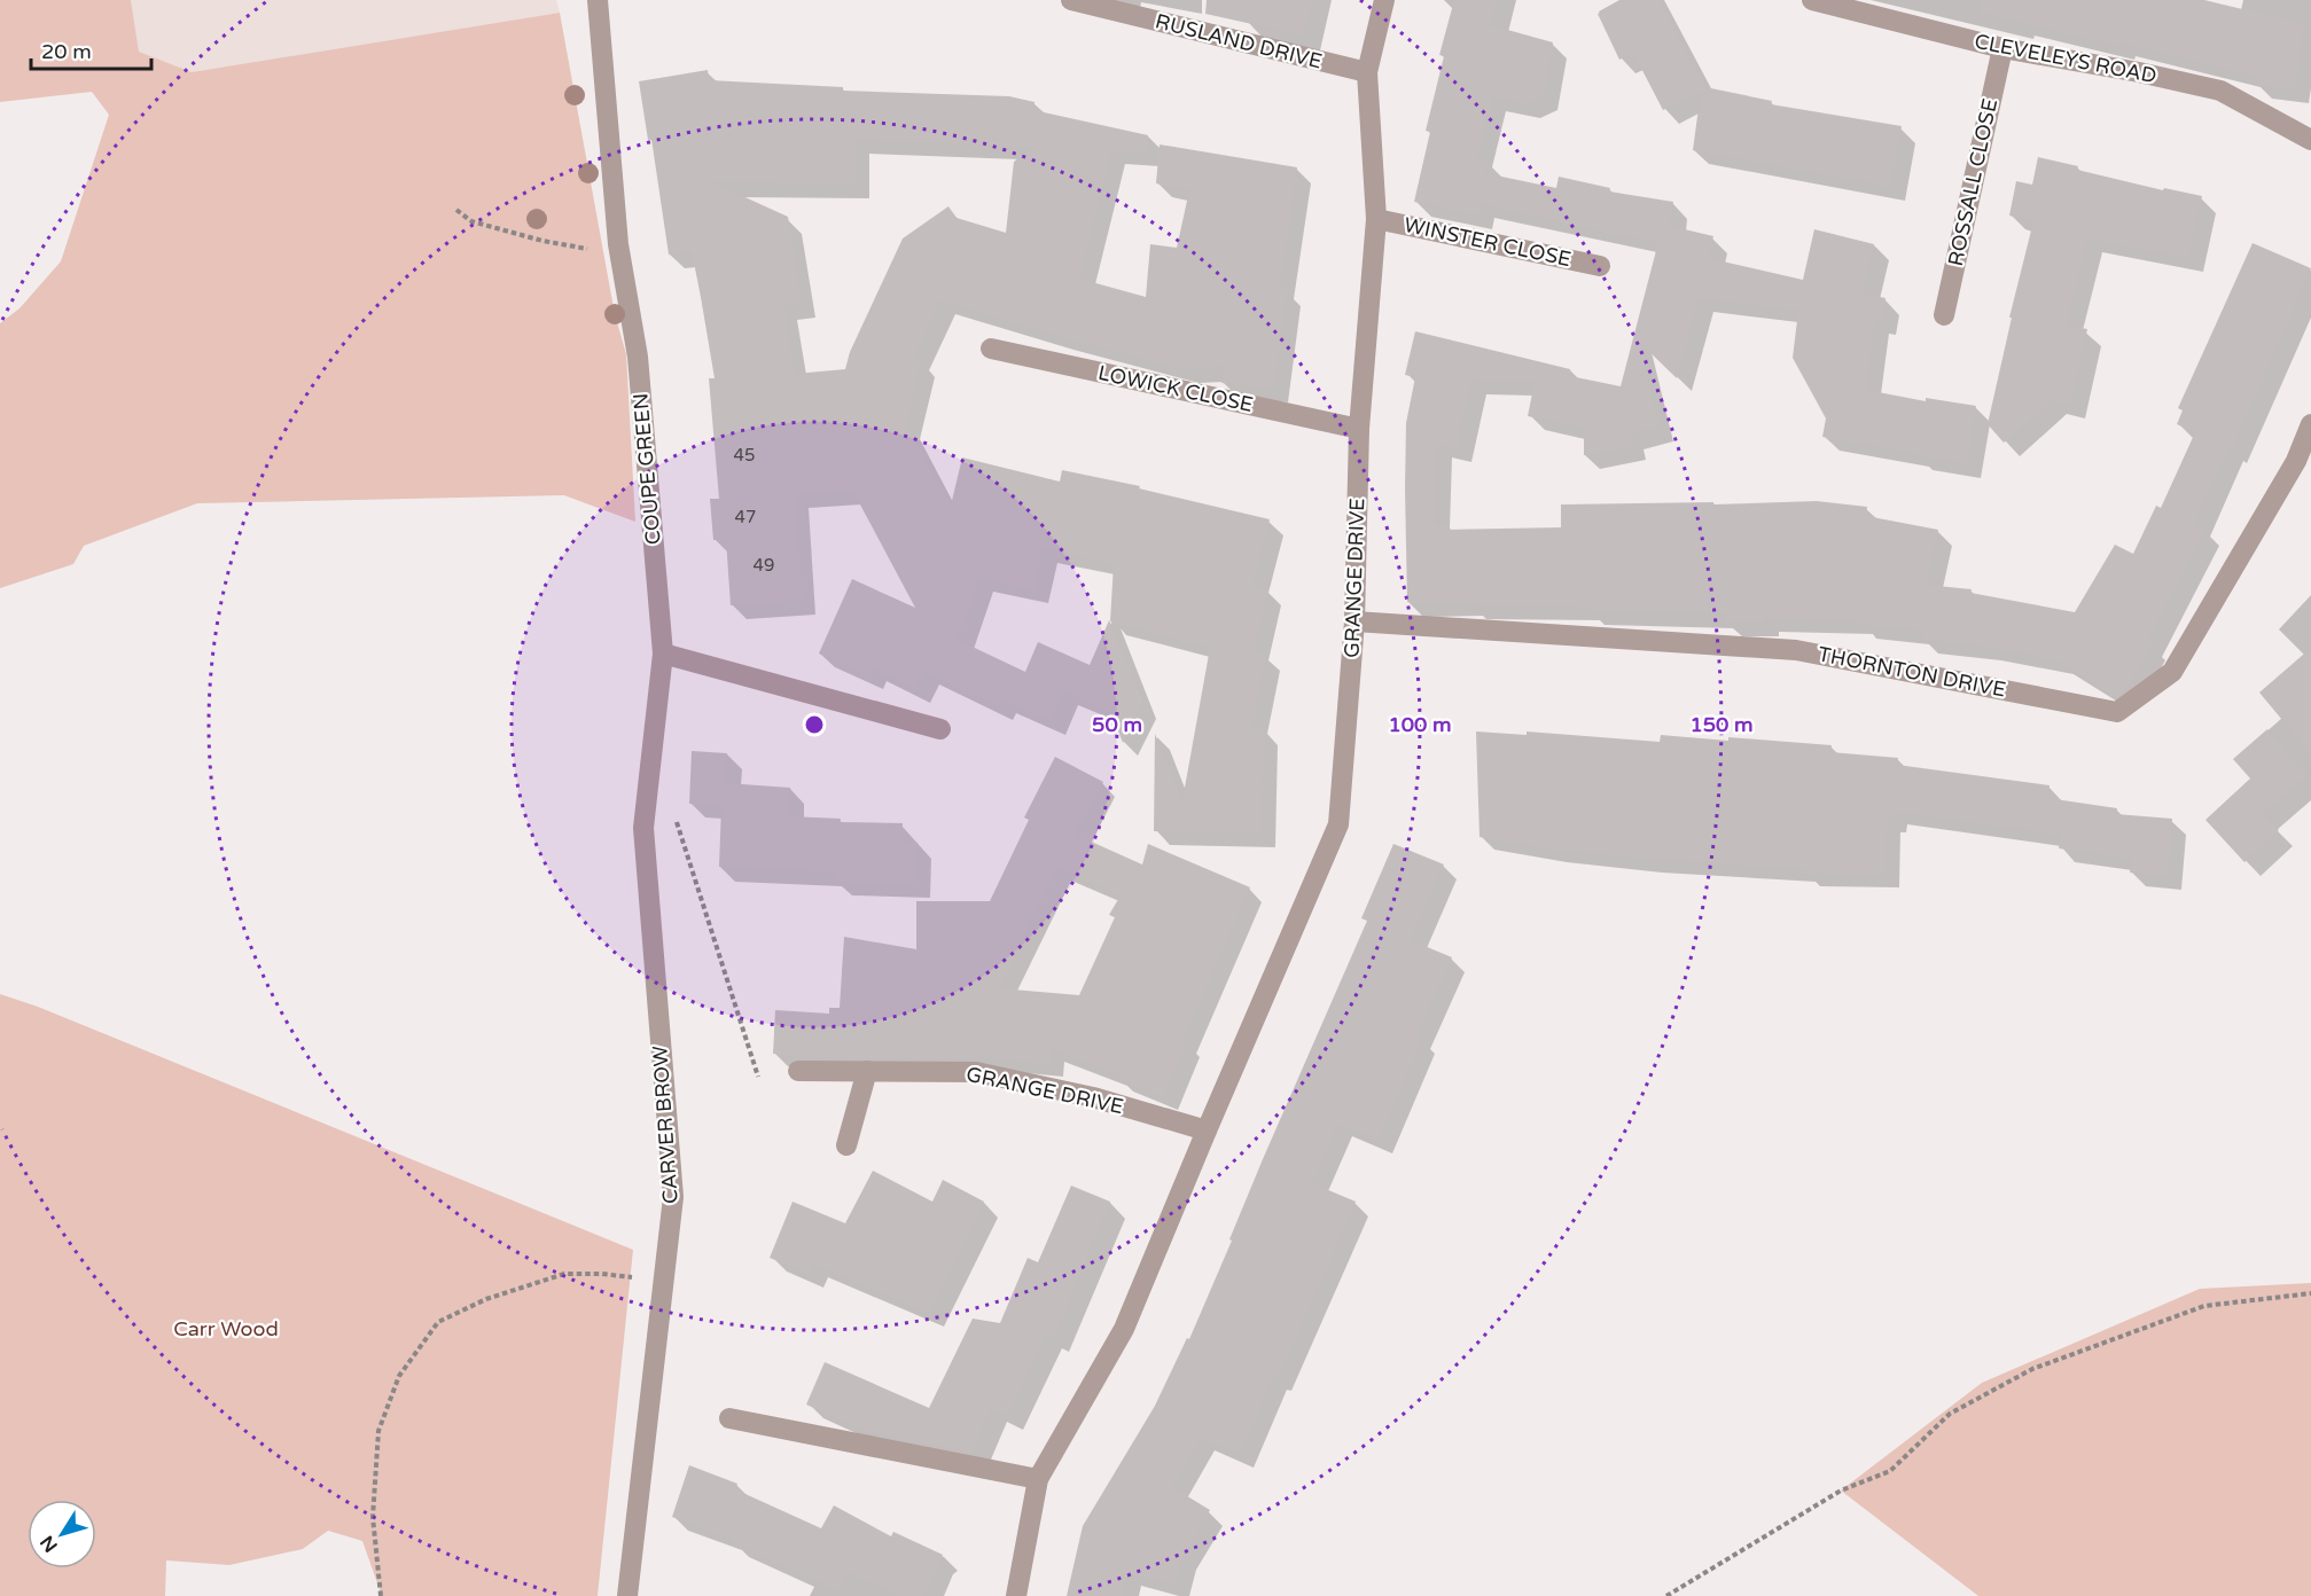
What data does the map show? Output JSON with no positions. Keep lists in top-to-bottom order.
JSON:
{
  "streets": {
    "street": [
      "RUSLAND DRIVE",
      "CLEVELEYS ROAD",
      "ROSSALL CLOSE",
      "WINSTER CLOSE",
      "LOWICK CLOSE",
      "COUPE GREEN",
      "GRANGE DRIVE",
      "THORNTON DRIVE",
      "CARVER BROW"
    ]
  },
  "crossings": [
    ["RUSLAND DRIVE", "GRANGE DRIVE"],
    ["CLEVELEYS ROAD", "ROSSALL CLOSE"],
    ["WINSTER CLOSE", "GRANGE DRIVE"],
    ["LOWICK CLOSE", "GRANGE DRIVE"],
    ["COUPE GREEN", "CARVER BROW"],
    ["GRANGE DRIVE", "THORNTON DRIVE"]
  ],
  "parks": ["Carr Wood"],
  "house_numbers": ["45", "47", "49"],
  "scale_bar": "20 m",
  "north": "bottom left",
  "rings": ["50 m", "100 m", "150 m"]
}
